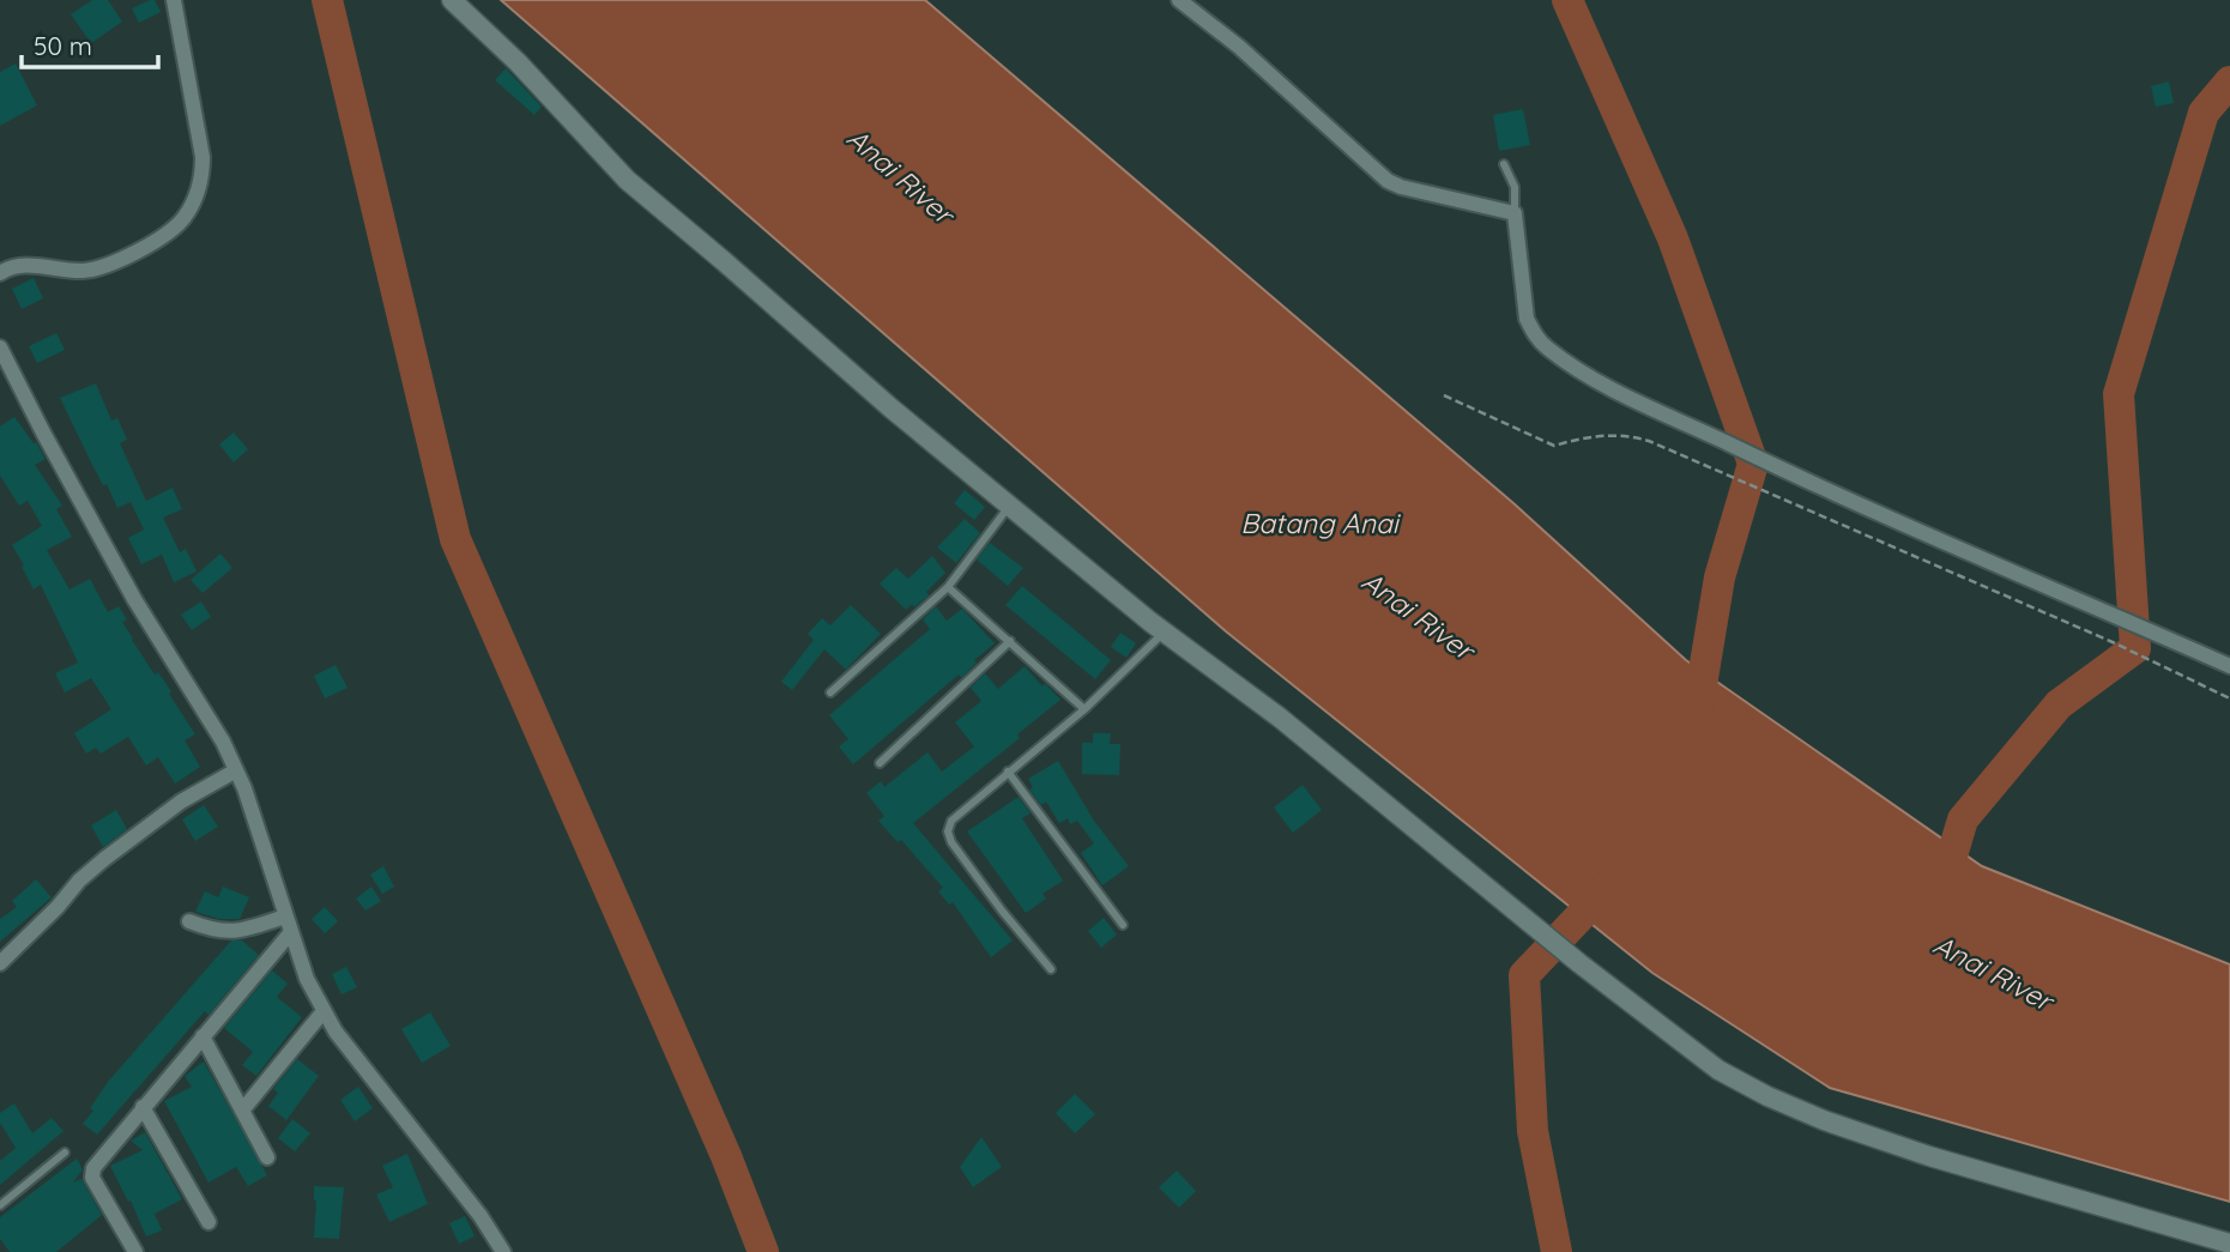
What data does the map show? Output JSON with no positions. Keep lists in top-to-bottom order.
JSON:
{
  "water": ["Anai River", "Batang Anai"],
  "scale_bar": "50 m"
}
